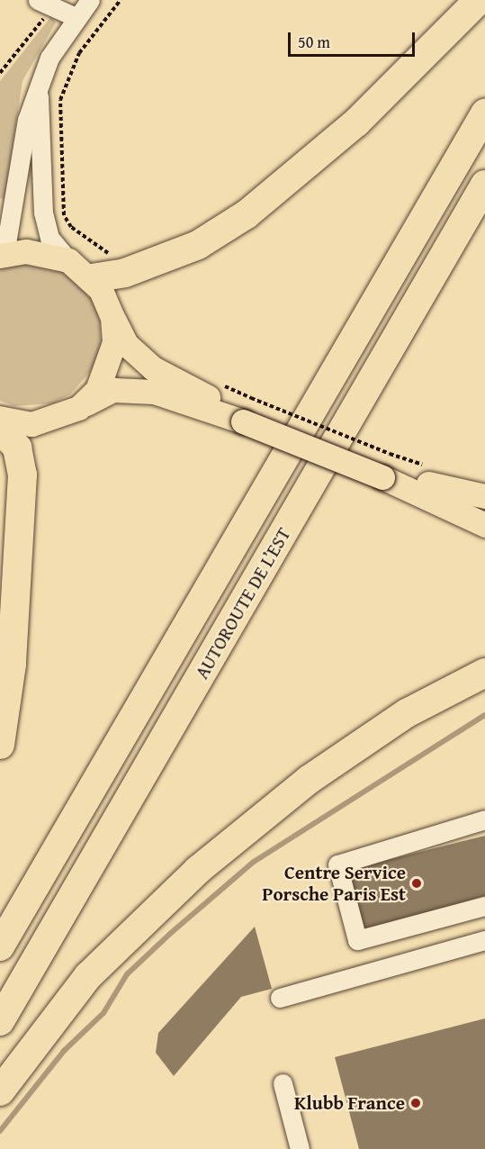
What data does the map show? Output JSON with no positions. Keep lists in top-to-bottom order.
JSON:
{
  "streets": {
    "highway": ["AUTOROUTE DE L’EST"]
  },
  "places": ["Centre Service Porsche Paris Est", "Klubb France"],
  "scale_bar": "50 m"
}
